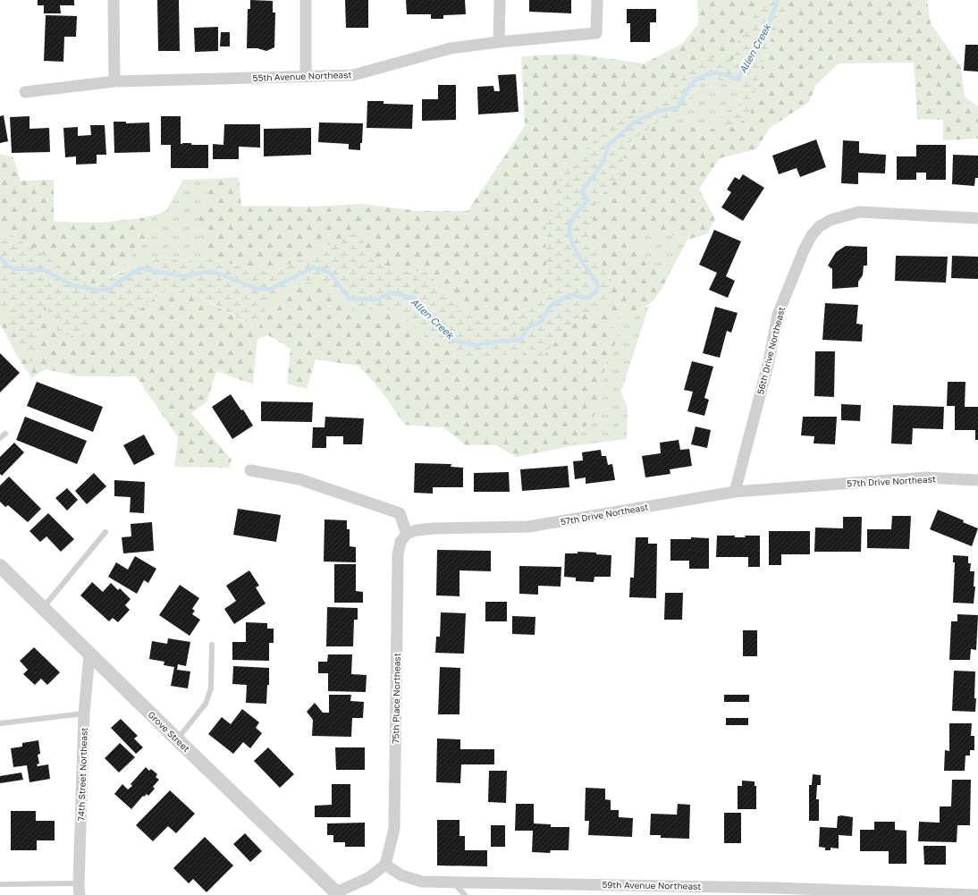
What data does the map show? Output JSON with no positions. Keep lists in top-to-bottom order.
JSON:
{
  "streets": {
    "street": [
      "55th Avenue Northeast",
      "56th Drive Northeast",
      "57th Drive Northeast",
      "75th Place Northeast",
      "Grove Street",
      "74th Street Northeast",
      "59th Avenue Northeast"
    ]
  },
  "crossings": [
    ["56th Drive Northeast", "57th Drive Northeast"],
    ["57th Drive Northeast", "75th Place Northeast"],
    ["75th Place Northeast", "59th Avenue Northeast"],
    ["Grove Street", "74th Street Northeast"]
  ],
  "water": ["Allen Creek"]
}
